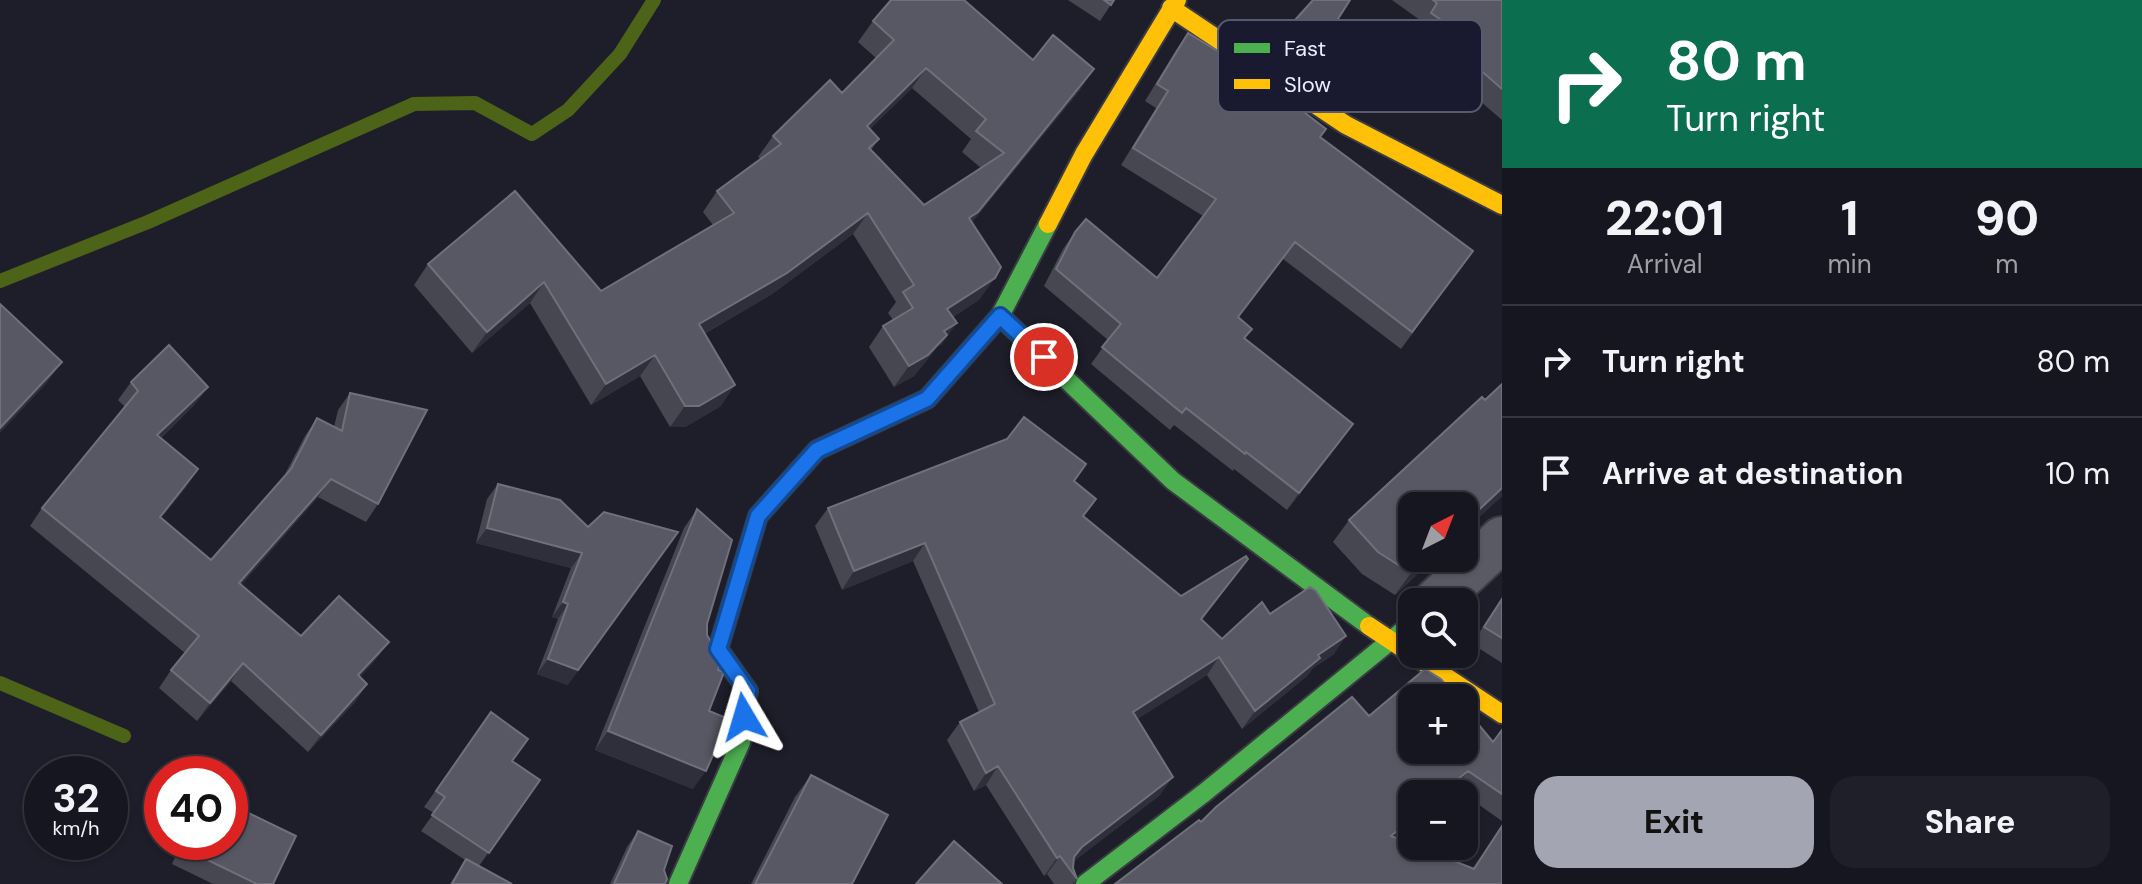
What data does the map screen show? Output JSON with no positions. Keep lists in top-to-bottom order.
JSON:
{
  "legend": ["Fast", "Slow"],
  "north": "top right",
  "page": {
    "turn": ["80 m", "Turn right"],
    "eta": [
      "22:01",
      "Arrival",
      "1",
      "min",
      "90",
      "m"
    ],
    "list": [
      {
        "name": "Turn right",
        "value": "80 m"
      },
      {
        "name": "Arrive at destination",
        "value": "10 m"
      }
    ],
    "map_buttons": ["+", "−"],
    "speed": "32 km/h",
    "limit": "40",
    "buttons": ["Exit", "Share"]
  }
}
